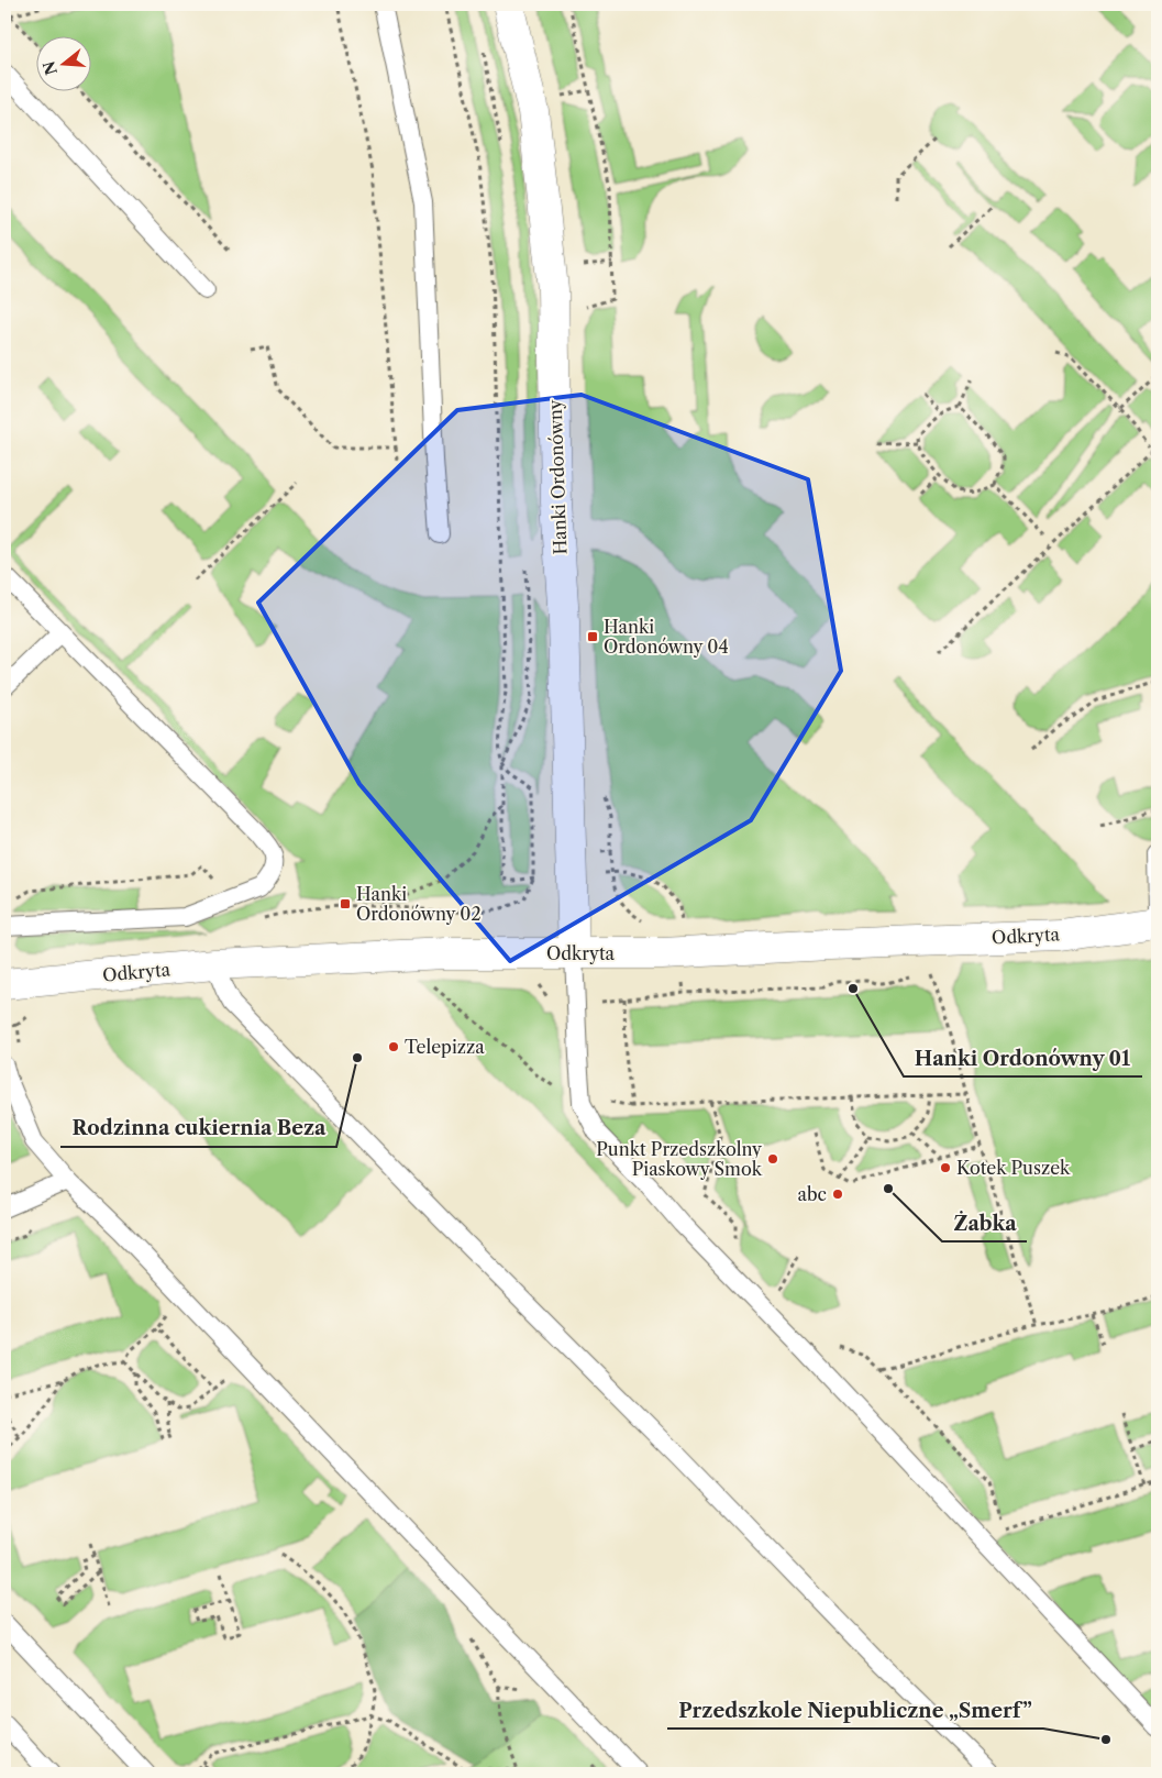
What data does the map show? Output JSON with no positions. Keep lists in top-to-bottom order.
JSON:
{
  "streets": {
    "street": ["Hanki Ordonówny", "Odkryta"]
  },
  "crossings": [
    ["Hanki Ordonówny", "Odkryta"]
  ],
  "places": {
    "transit": ["Hanki Ordonówny 04", "Hanki Ordonówny 02"],
    "other": [
      "Hanki Ordonówny 01",
      "Telepizza",
      "Rodzinna cukiernia Beza",
      "Punkt Przedszkolny Piaskowy Smok",
      "Kotek Puszek",
      "Żabka",
      "abc",
      "Przedszkole Niepubliczne „Smerf”"
    ]
  },
  "north": "left"
}
